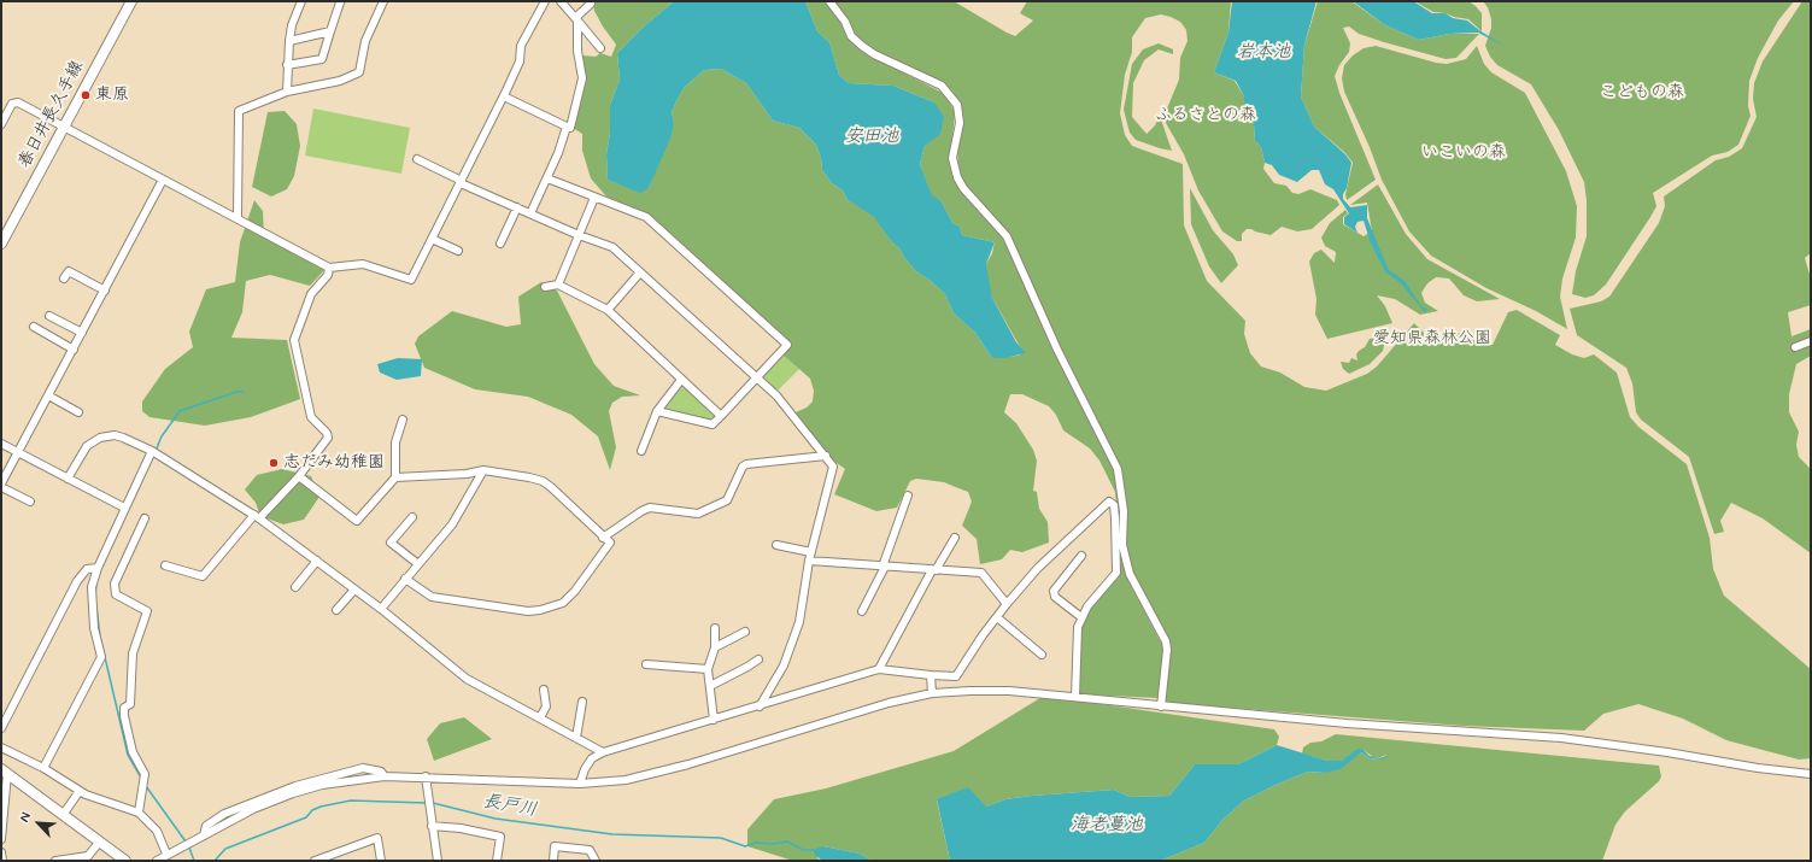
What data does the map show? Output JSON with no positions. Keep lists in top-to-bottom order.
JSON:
{
  "streets": {
    "main road": ["春日井長久手線"]
  },
  "water": [
    "岩本池",
    "安田池",
    "長戸川",
    "海老蔓池"
  ],
  "parks": [
    "こどもの森",
    "ふるさとの森",
    "いこいの森",
    "愛知県森林公園"
  ],
  "places": ["東原", "志だみ幼稚園"],
  "north": "top left"
}
